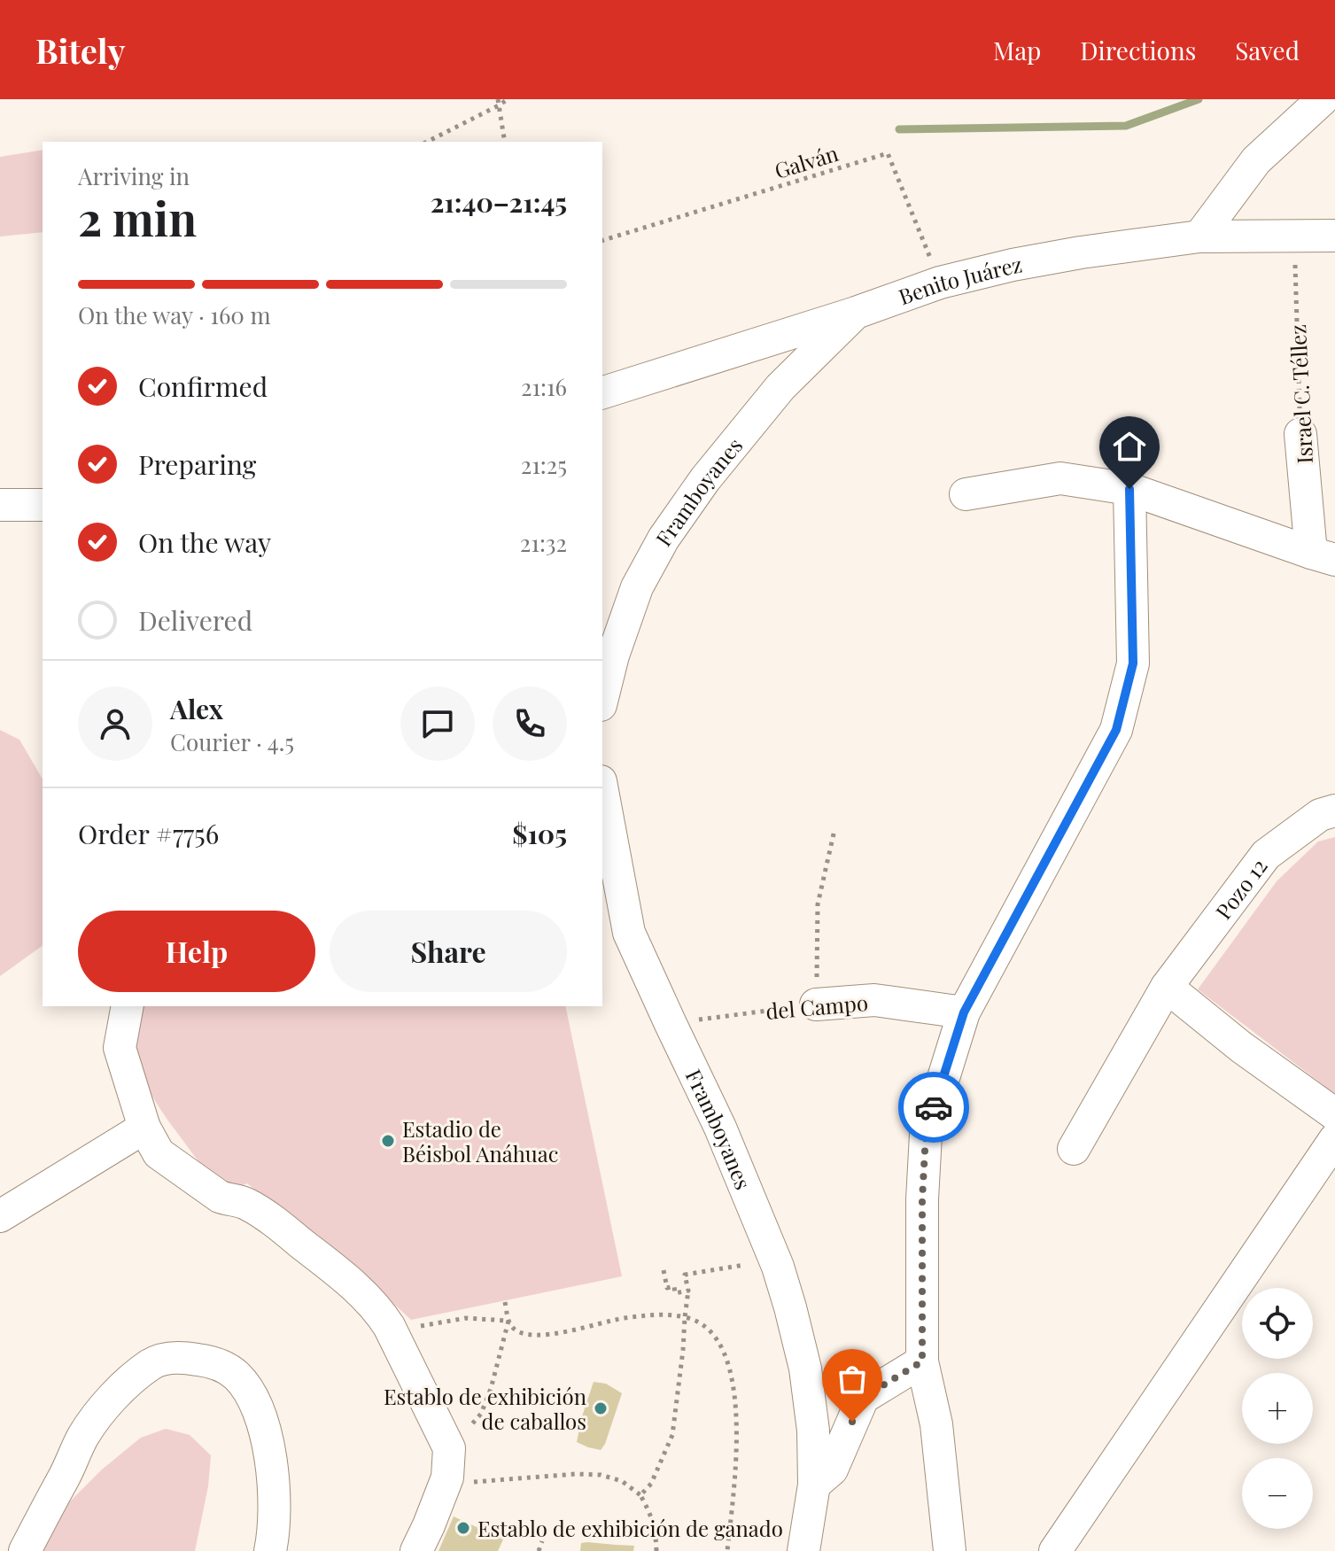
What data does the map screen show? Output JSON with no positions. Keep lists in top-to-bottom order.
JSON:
{
  "streets": {
    "street": [
      "Benito Juárez",
      "Israel C. Téllez",
      "Framboyanes",
      "Pozo 12",
      "del Campo"
    ],
    "path": ["Galván"]
  },
  "crossings": [
    ["Galván", "Benito Juárez"],
    ["Benito Juárez", "Israel C. Téllez"],
    ["Benito Juárez", "Framboyanes"],
    ["Framboyanes", "del Campo"]
  ],
  "places": ["Estadio de Béisbol Anáhuac", "Establo de exhibición de caballos", "Establo de exhibición de ganado"],
  "page": {
    "header": "Bitely",
    "nav": ["Map", "Directions", "Saved"],
    "heading": ["2 min", "Arriving in", "21:40–21:45"],
    "panel": [
      "Alex",
      "Courier · 4.5",
      "Order #7756",
      "$105"
    ],
    "bar": "On the way · 160 m",
    "list": [
      ["Confirmed", "21:16"],
      ["Preparing", "21:25"],
      ["On the way", "21:32"],
      "Delivered"
    ],
    "buttons": ["Help", "Share"],
    "map_buttons": ["+", "−"]
  }
}
